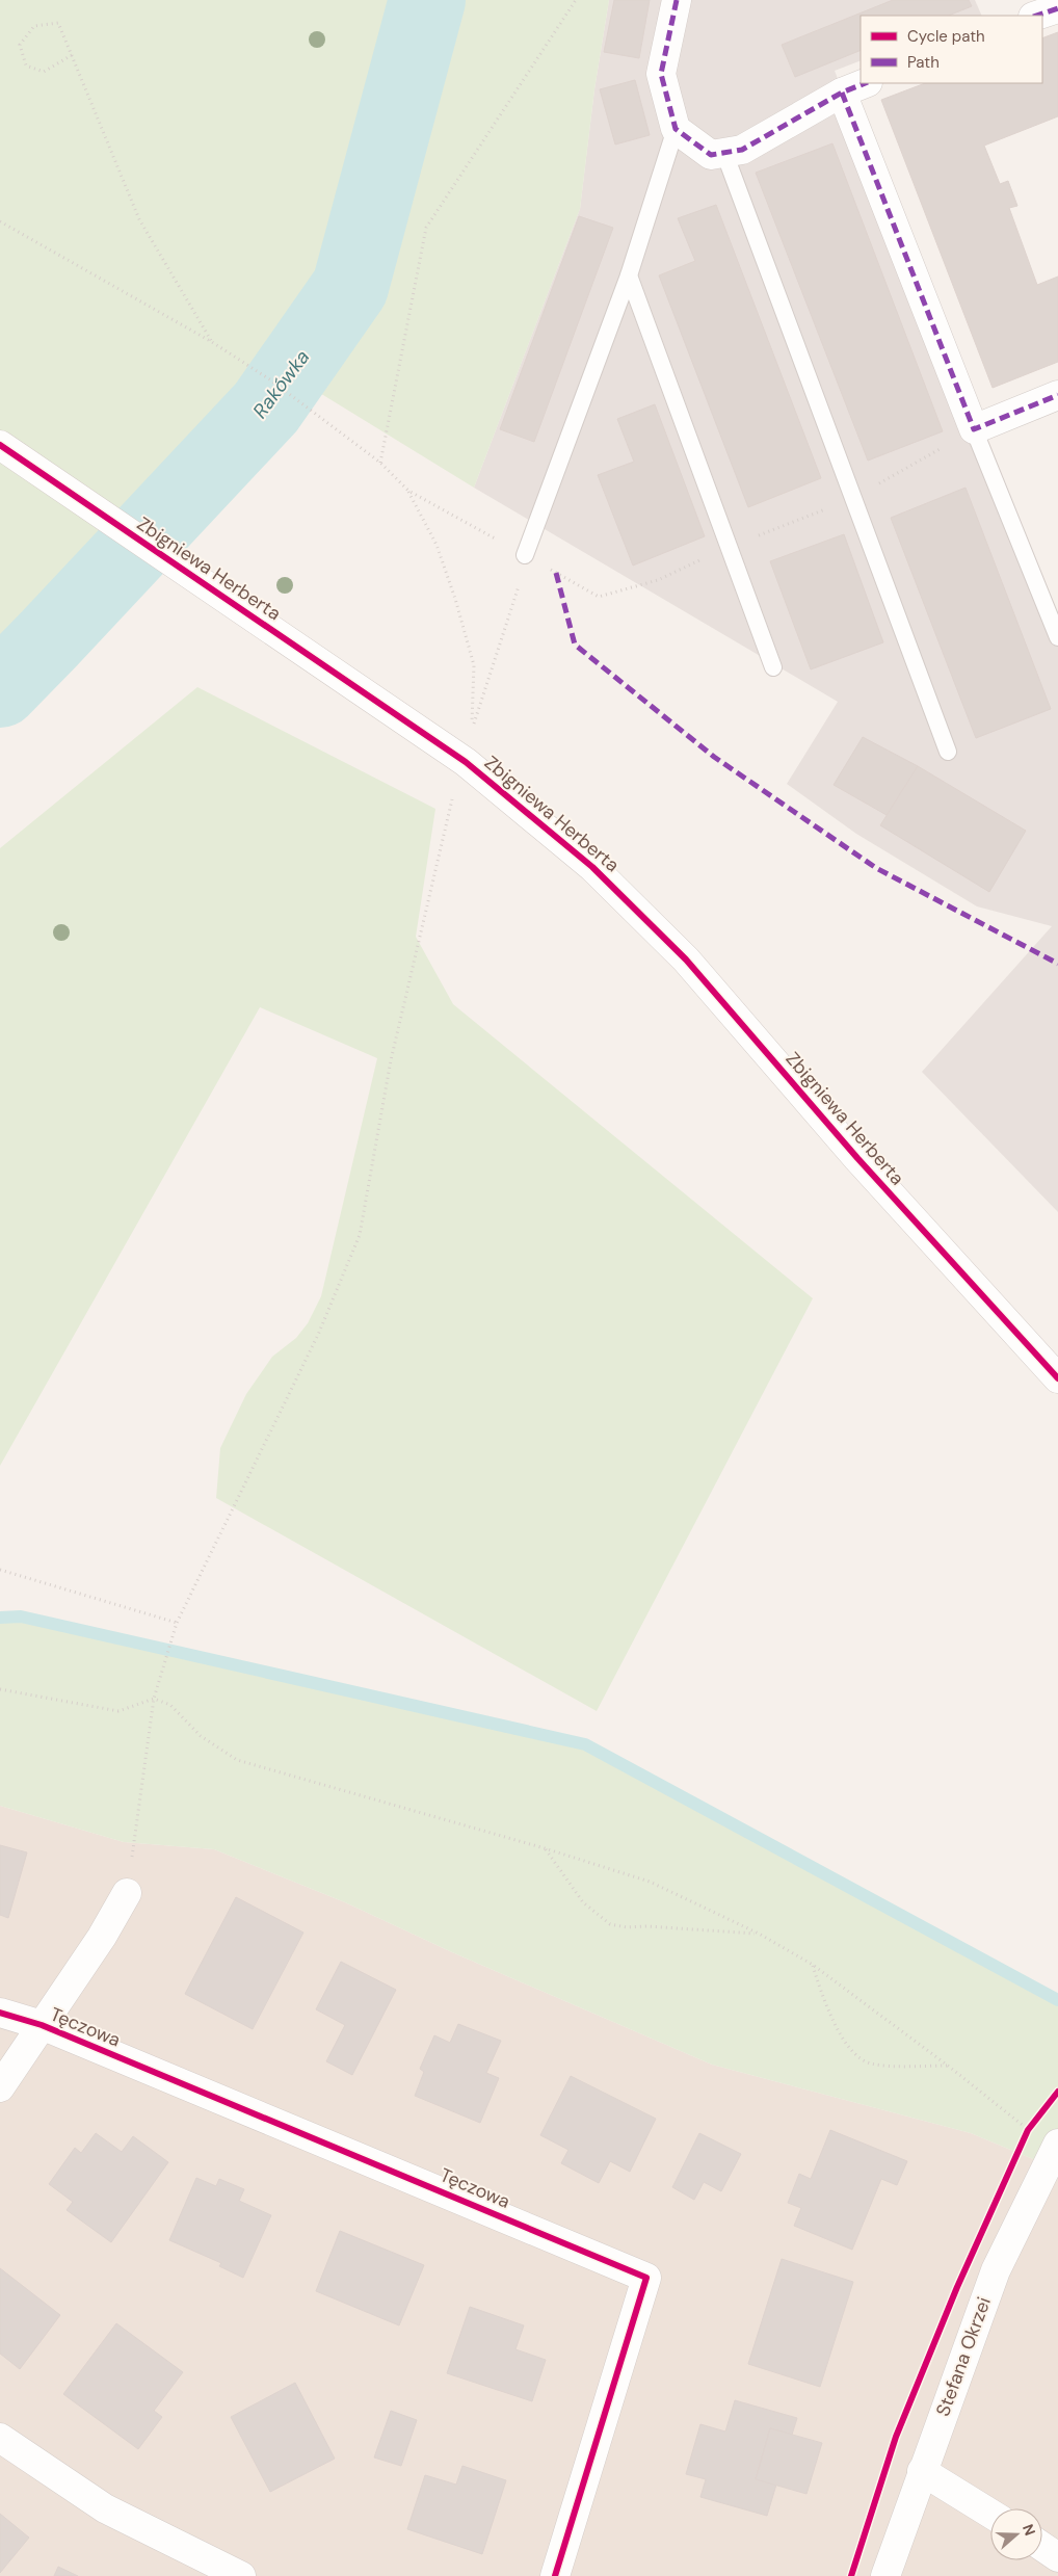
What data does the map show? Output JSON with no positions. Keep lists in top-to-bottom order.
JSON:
{
  "streets": {
    "street": ["Zbigniewa Herberta", "Tęczowa", "Stefana Okrzei"]
  },
  "water": ["Rakówka"],
  "legend": ["Cycle path", "Path"],
  "north": "right"
}
